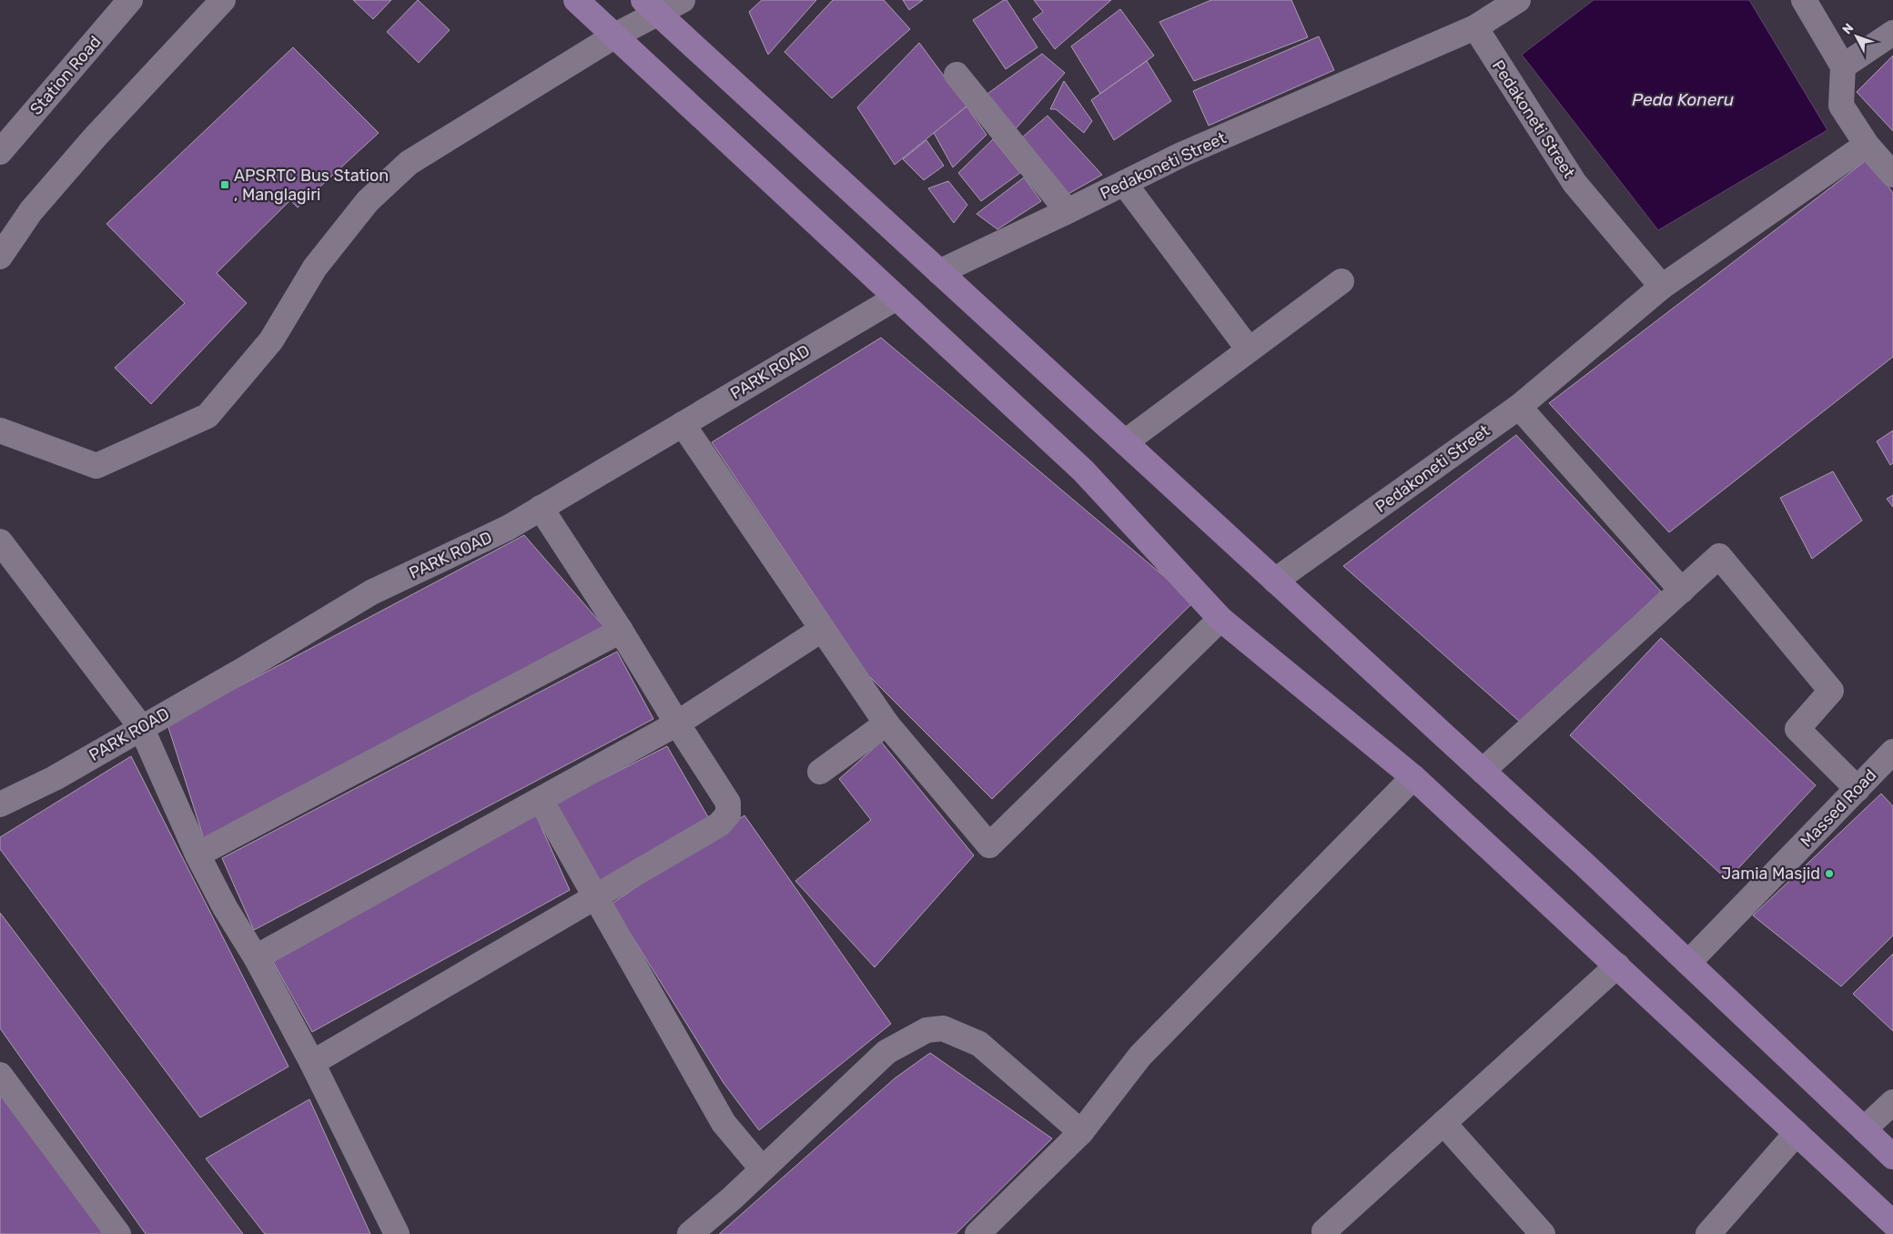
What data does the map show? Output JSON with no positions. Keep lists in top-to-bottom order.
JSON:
{
  "streets": {
    "street": [
      "Station Road",
      "Pedakoneti Street",
      "PARK ROAD",
      "Massed Road"
    ]
  },
  "water": ["Peda Koneru"],
  "places": {
    "transit": ["APSRTC Bus Station , Manglagiri"],
    "other": ["Jamia Masjid"]
  },
  "north": "top left"
}
